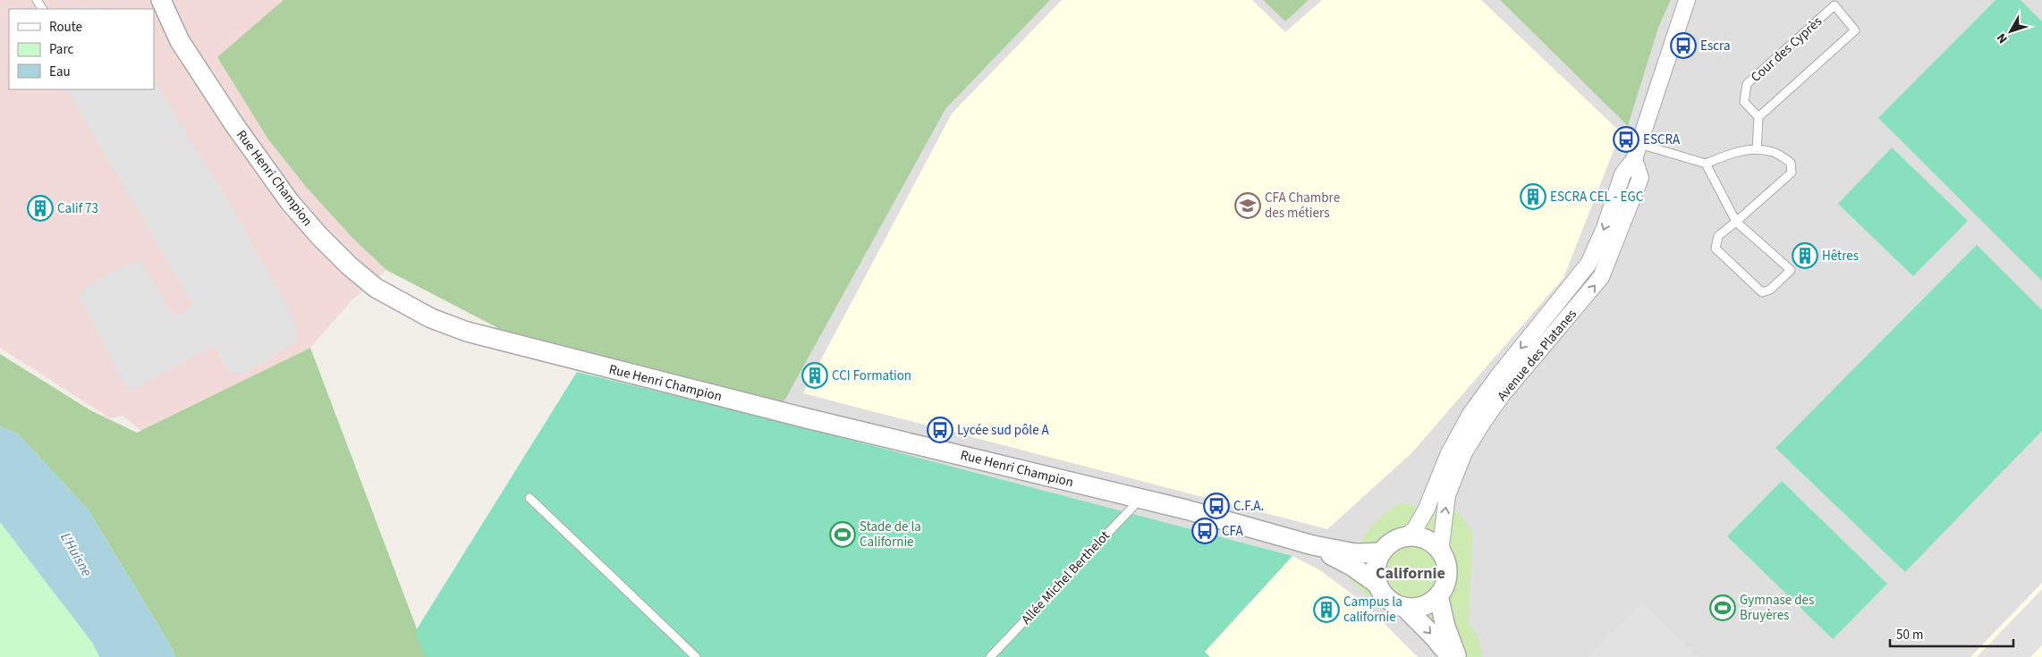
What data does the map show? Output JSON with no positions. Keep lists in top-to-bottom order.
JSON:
{
  "streets": {
    "street": ["Rue Henri Champion", "Avenue des Platanes"],
    "lane": ["Cour des Cyprès", "Allée Michel Berthelot"]
  },
  "crossings": [
    ["Rue Henri Champion", "Avenue des Platanes"],
    ["Rue Henri Champion", "Allée Michel Berthelot"]
  ],
  "districts": ["Californie"],
  "water": ["L'Huisne"],
  "places": {
    "bus stop": [
      "Escra",
      "ESCRA",
      "Lycée sud pôle A",
      "C.F.A.",
      "CFA"
    ],
    "building": [
      "ESCRA CEL - EGC",
      "Calif 73",
      "Hêtres",
      "CCI Formation",
      "Campus la californie"
    ],
    "school or university": ["CFA Chambre des métiers"],
    "sports": ["Stade de la Californie", "Gymnase des Bruyères"]
  },
  "legend": ["Route", "Parc", "Eau"],
  "scale_bar": "50 m",
  "north": "bottom left"
}
